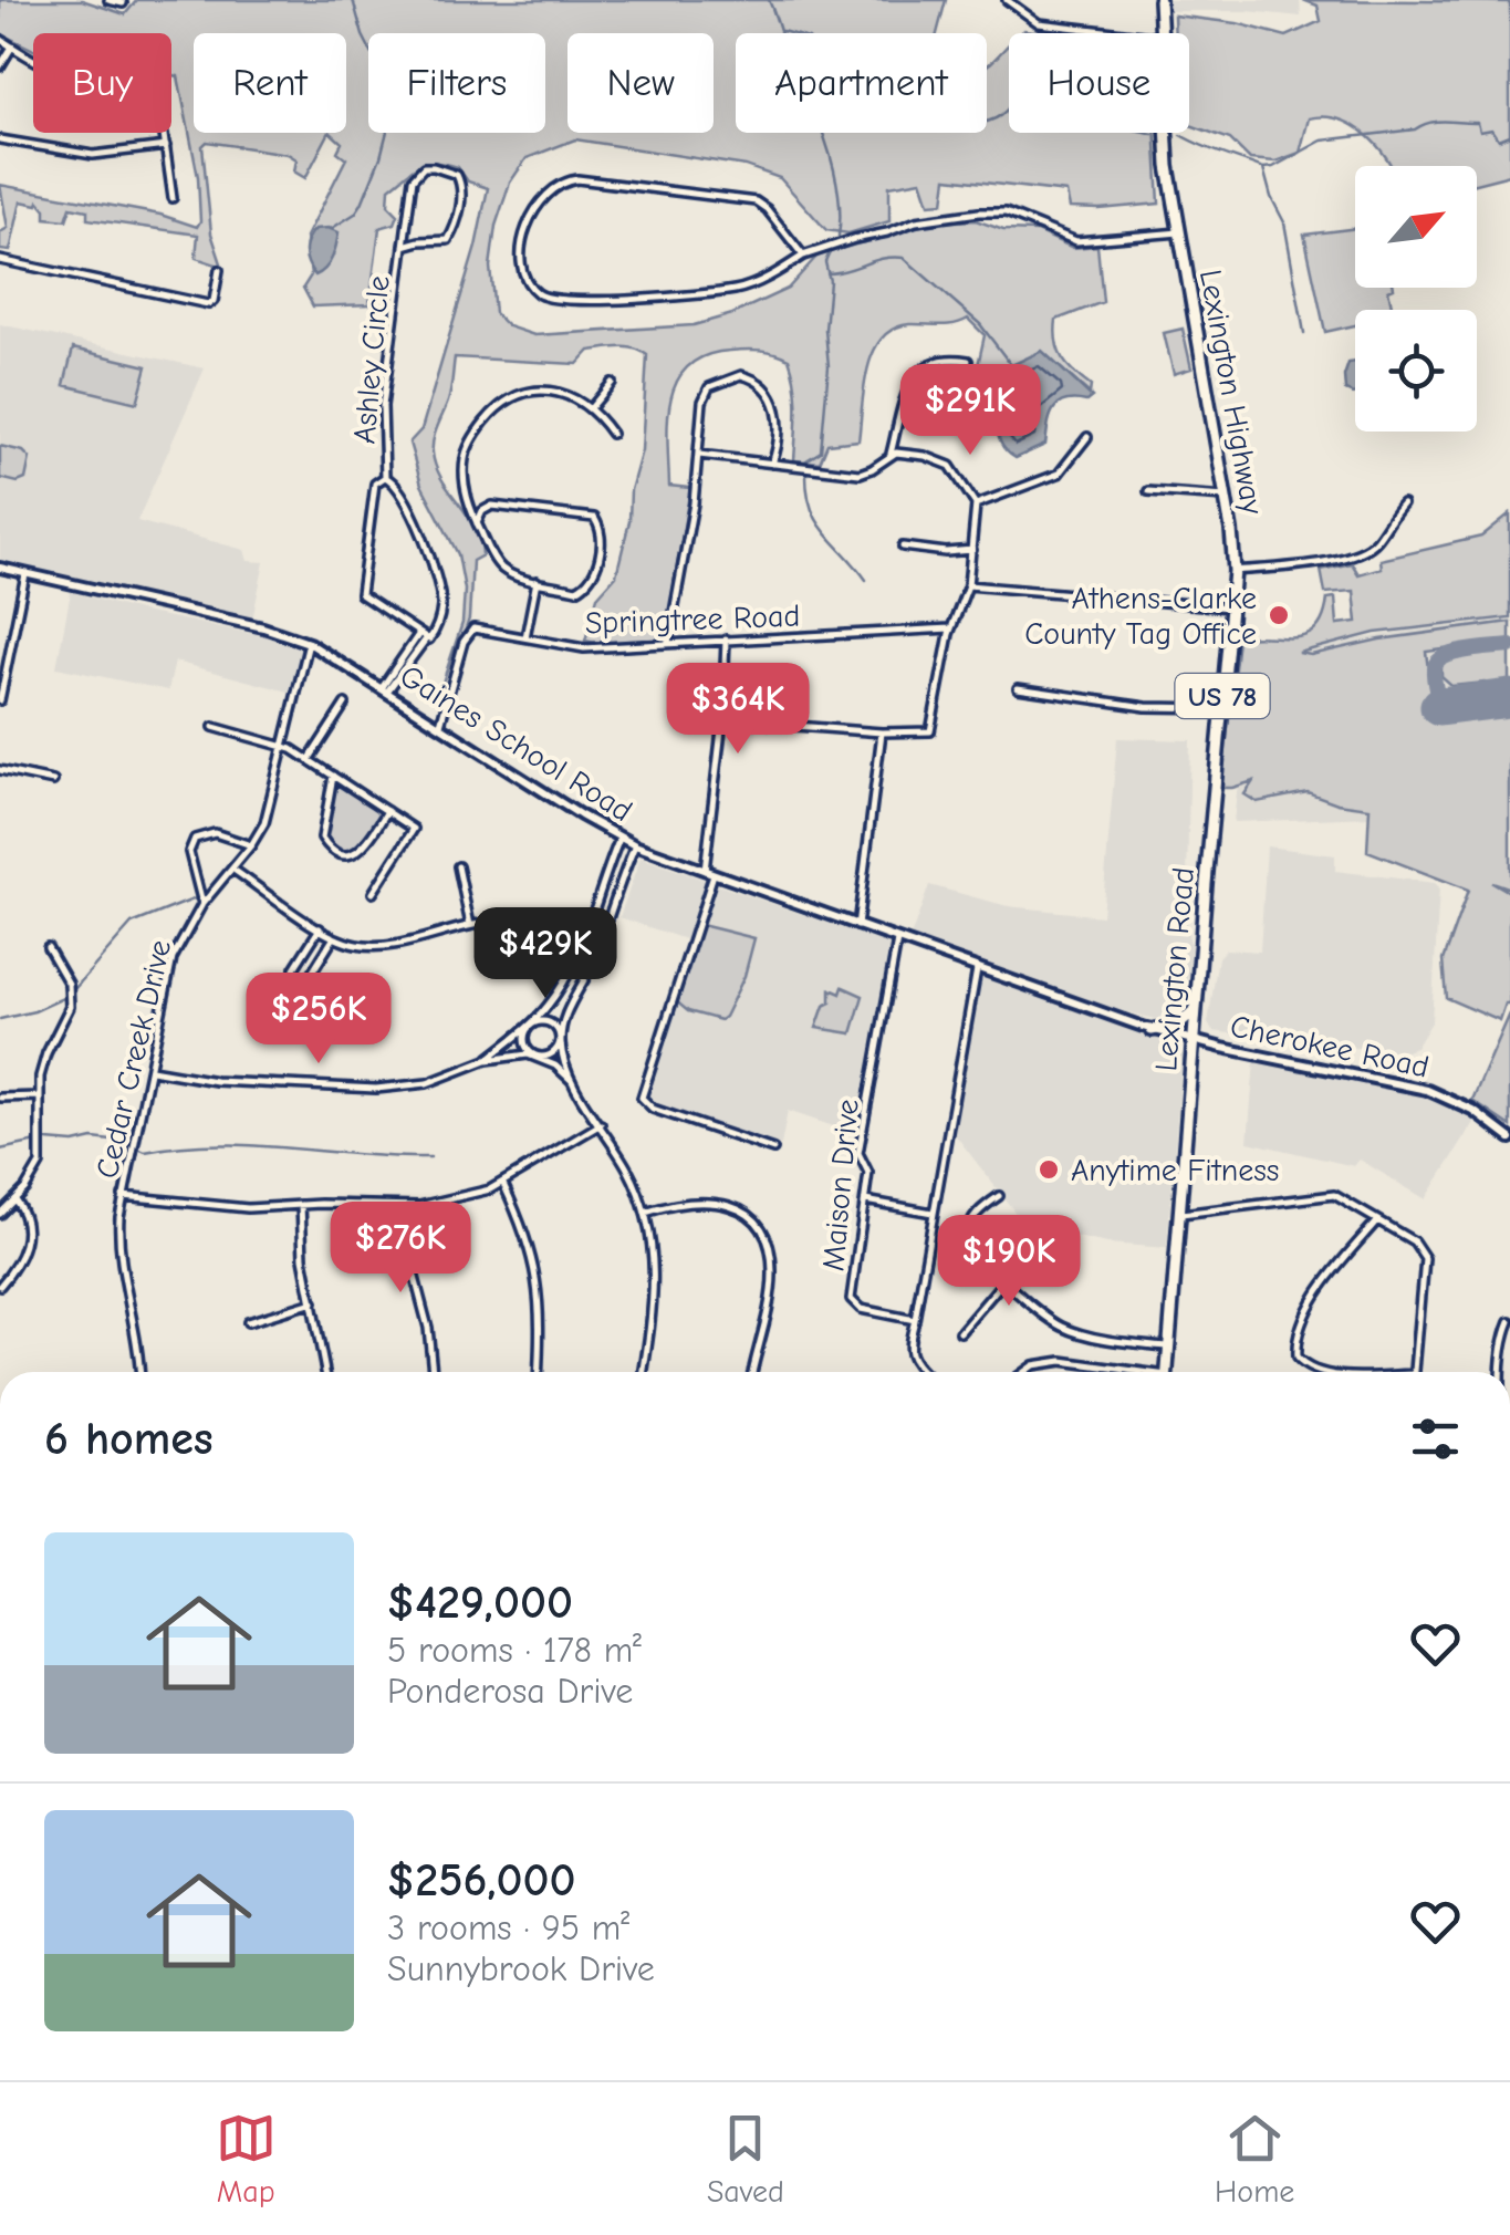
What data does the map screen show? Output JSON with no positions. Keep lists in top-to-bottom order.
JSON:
{
  "streets": {
    "highway": ["Lexington Highway", "US 78", "Lexington Road"],
    "main road": ["Gaines School Road", "Cherokee Road"],
    "street": [
      "Ashley Circle",
      "Springtree Road",
      "Cedar Creek Drive",
      "Maison Drive"
    ]
  },
  "crossings": [
    ["Ashley Circle", "Gaines School Road"],
    ["Lexington Highway", "US 78"],
    ["Lexington Highway", "Lexington Road"],
    ["Springtree Road", "Gaines School Road"],
    ["Gaines School Road", "Lexington Road"],
    ["Gaines School Road", "Cherokee Road"],
    ["Gaines School Road", "Cedar Creek Drive"],
    ["Gaines School Road", "Maison Drive"],
    ["Lexington Road", "Cherokee Road"]
  ],
  "places": ["Athens-Clarke County Tag Office", "Anytime Fitness"],
  "north": "top right",
  "page": {
    "chip": [
      "Buy",
      "Rent",
      "Filters",
      "New",
      "Apartment",
      "House"
    ],
    "price": [
      "$291K",
      "$364K",
      "$429K",
      "$256K",
      "$276K",
      "$190K"
    ],
    "heading": "6 homes",
    "list": [
      {
        "name": "$429,000",
        "note": "5 rooms · 178 m² · Ponderosa Drive"
      },
      {
        "name": "$256,000",
        "note": "3 rooms · 95 m² · Sunnybrook Drive"
      }
    ],
    "tabs": ["Map", "Saved", "Home"]
  }
}
